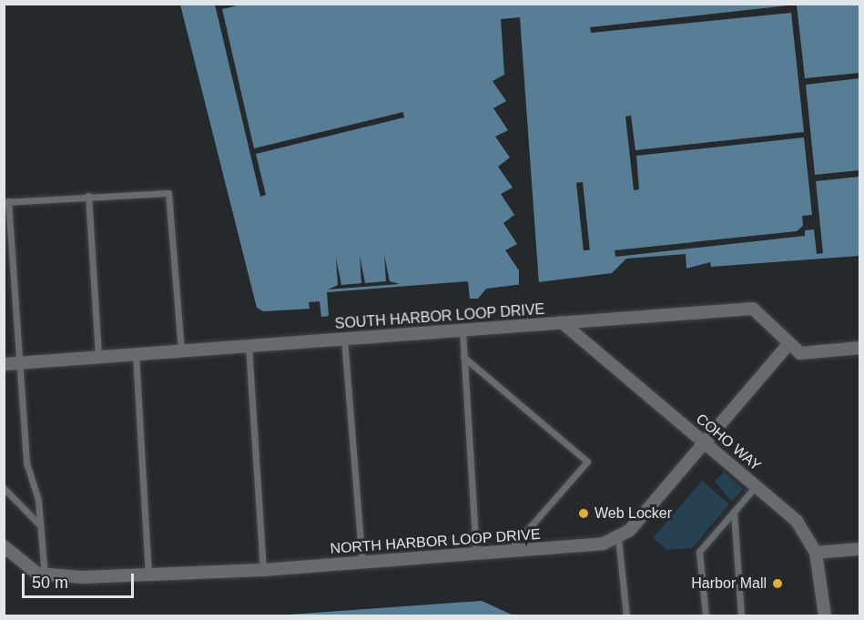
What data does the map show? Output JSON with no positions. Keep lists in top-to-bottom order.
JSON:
{
  "streets": {
    "street": ["SOUTH HARBOR LOOP DRIVE", "COHO WAY", "NORTH HARBOR LOOP DRIVE"]
  },
  "crossings": [
    ["SOUTH HARBOR LOOP DRIVE", "COHO WAY"]
  ],
  "places": ["Web Locker", "Harbor Mall"],
  "scale_bar": "50 m"
}
